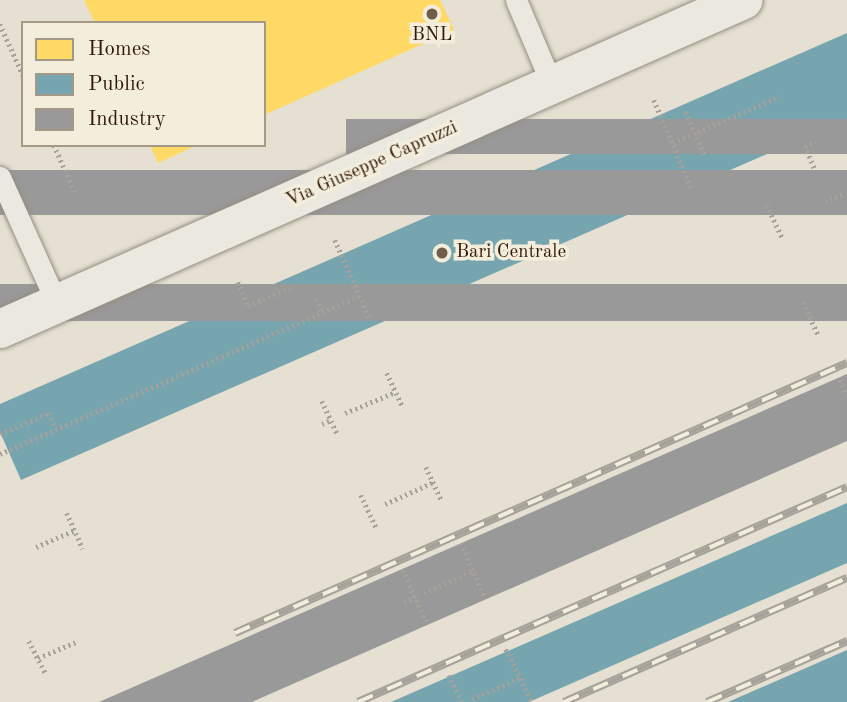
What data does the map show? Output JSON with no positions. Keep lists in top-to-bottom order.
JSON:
{
  "streets": {
    "main road": ["Via Giuseppe Capruzzi"]
  },
  "places": ["BNL", "Bari Centrale"],
  "legend": ["Homes", "Public", "Industry"]
}
